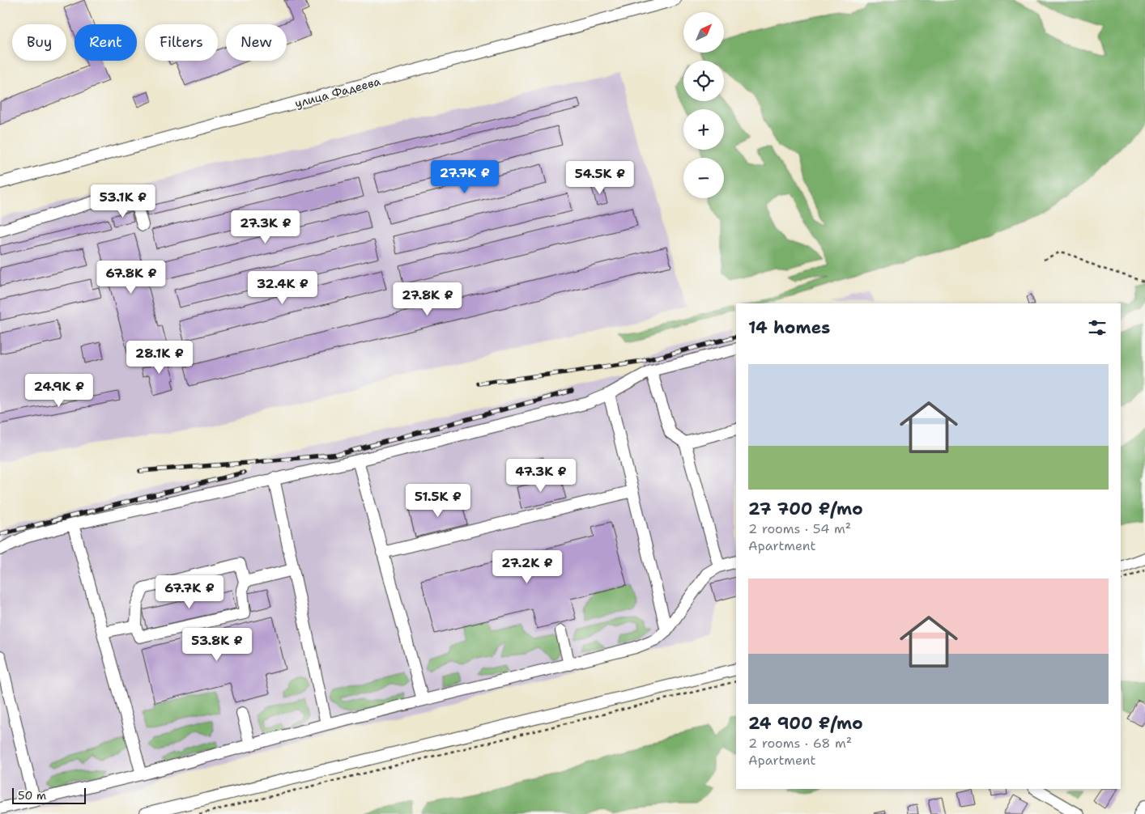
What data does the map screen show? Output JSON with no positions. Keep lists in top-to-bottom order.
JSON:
{
  "streets": {
    "street": ["улица Фадеева"]
  },
  "scale_bar": "50 m",
  "north": "top right",
  "page": {
    "map_buttons": ["+", "−"],
    "chip": [
      "Buy",
      "Rent",
      "Filters",
      "New"
    ],
    "price": [
      "27.7K ₽",
      "54.5K ₽",
      "53.1K ₽",
      "27.3K ₽",
      "67.8K ₽",
      "32.4K ₽",
      "27.8K ₽",
      "28.1K ₽",
      "24.9K ₽",
      "47.3K ₽",
      "51.5K ₽",
      "27.2K ₽",
      "67.7K ₽",
      "53.8K ₽"
    ],
    "heading": "14 homes",
    "list": [
      {
        "name": "27 700 ₽/mo",
        "note": "2 rooms · 54 m² · Apartment"
      },
      {
        "name": "24 900 ₽/mo",
        "note": "2 rooms · 68 m² · Apartment"
      }
    ],
    "scale": "50 m"
  }
}
